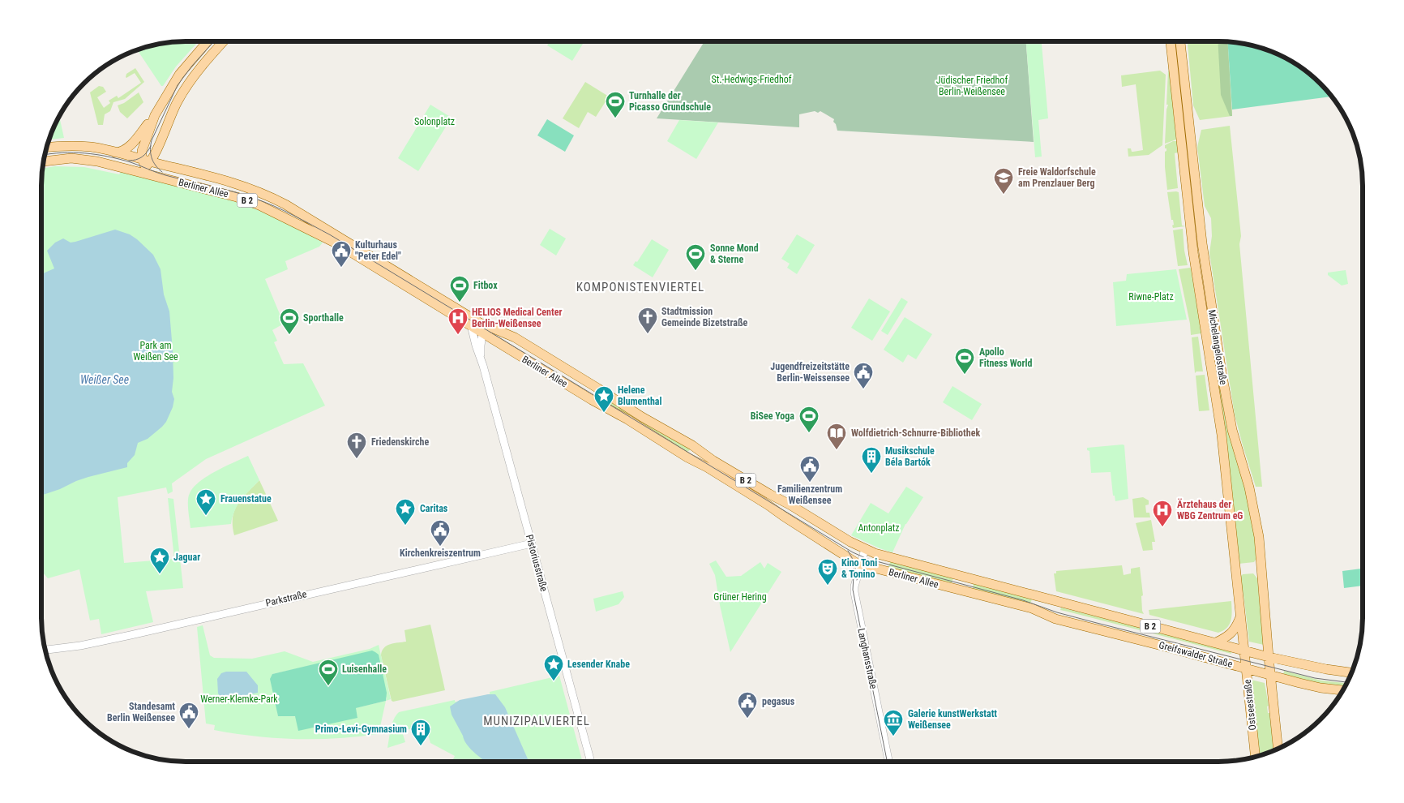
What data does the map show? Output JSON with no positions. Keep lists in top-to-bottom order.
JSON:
{
  "streets": {
    "main road": [
      "Berliner Allee",
      "B 2",
      "Michelangelostraße",
      "Greifswalder Straße",
      "Ostseestraße"
    ],
    "street": ["Pistoriusstraße", "Parkstraße", "Langhansstraße"]
  },
  "crossings": [
    ["Berliner Allee", "Pistoriusstraße"],
    ["Berliner Allee", "Greifswalder Straße"],
    ["Berliner Allee", "Langhansstraße"],
    ["Michelangelostraße", "Greifswalder Straße"],
    ["Michelangelostraße", "Ostseestraße"],
    ["Pistoriusstraße", "Parkstraße"],
    ["Greifswalder Straße", "Ostseestraße"]
  ],
  "districts": ["KOMPONISTENVIERTEL", "MUNIZIPALVIERTEL"],
  "water": ["Weißer See"],
  "parks": [
    "St.-Hedwigs-Friedhof",
    "Jüdischer Friedhof Berlin-Weißensee",
    "Solonplatz",
    "Riwne-Platz",
    "Park am Weißen See",
    "Antonplatz",
    "Grüner Hering",
    "Werner-Klemke-Park"
  ],
  "places": {
    "sports": [
      "Turnhalle der Picasso Grundschule",
      "Sonne Mond & Sterne",
      "Fitbox",
      "Sporthalle",
      "Apollo Fitness World",
      "BiSee Yoga",
      "Luisenhalle"
    ],
    "school or university": ["Freie Waldorfschule am Prenzlauer Berg"],
    "public building": [
      "Kulturhaus \"Peter Edel\"",
      "Jugendfreizeitstätte Berlin-Weissensee",
      "Familienzentrum Weißensee",
      "Kirchenkreiszentrum",
      "pegasus",
      "Standesamt Berlin Weißensee"
    ],
    "church": ["Stadtmission Gemeinde Bizetstraße", "Friedenskirche"],
    "hospital": ["HELIOS Medical Center Berlin-Weißensee", "Ärztehaus der WBG Zentrum eG"],
    "place": [
      "Helene Blumenthal",
      "Frauenstatue",
      "Caritas",
      "Jaguar",
      "Lesender Knabe"
    ],
    "library": ["Wolfdietrich-Schnurre-Bibliothek"],
    "building": ["Musikschule Béla Bartók", "Primo-Levi-Gymnasium"],
    "theatre": ["Kino Toni & Tonino"],
    "museum": ["Galerie kunstWerkstatt Weißensee"]
  }
}
